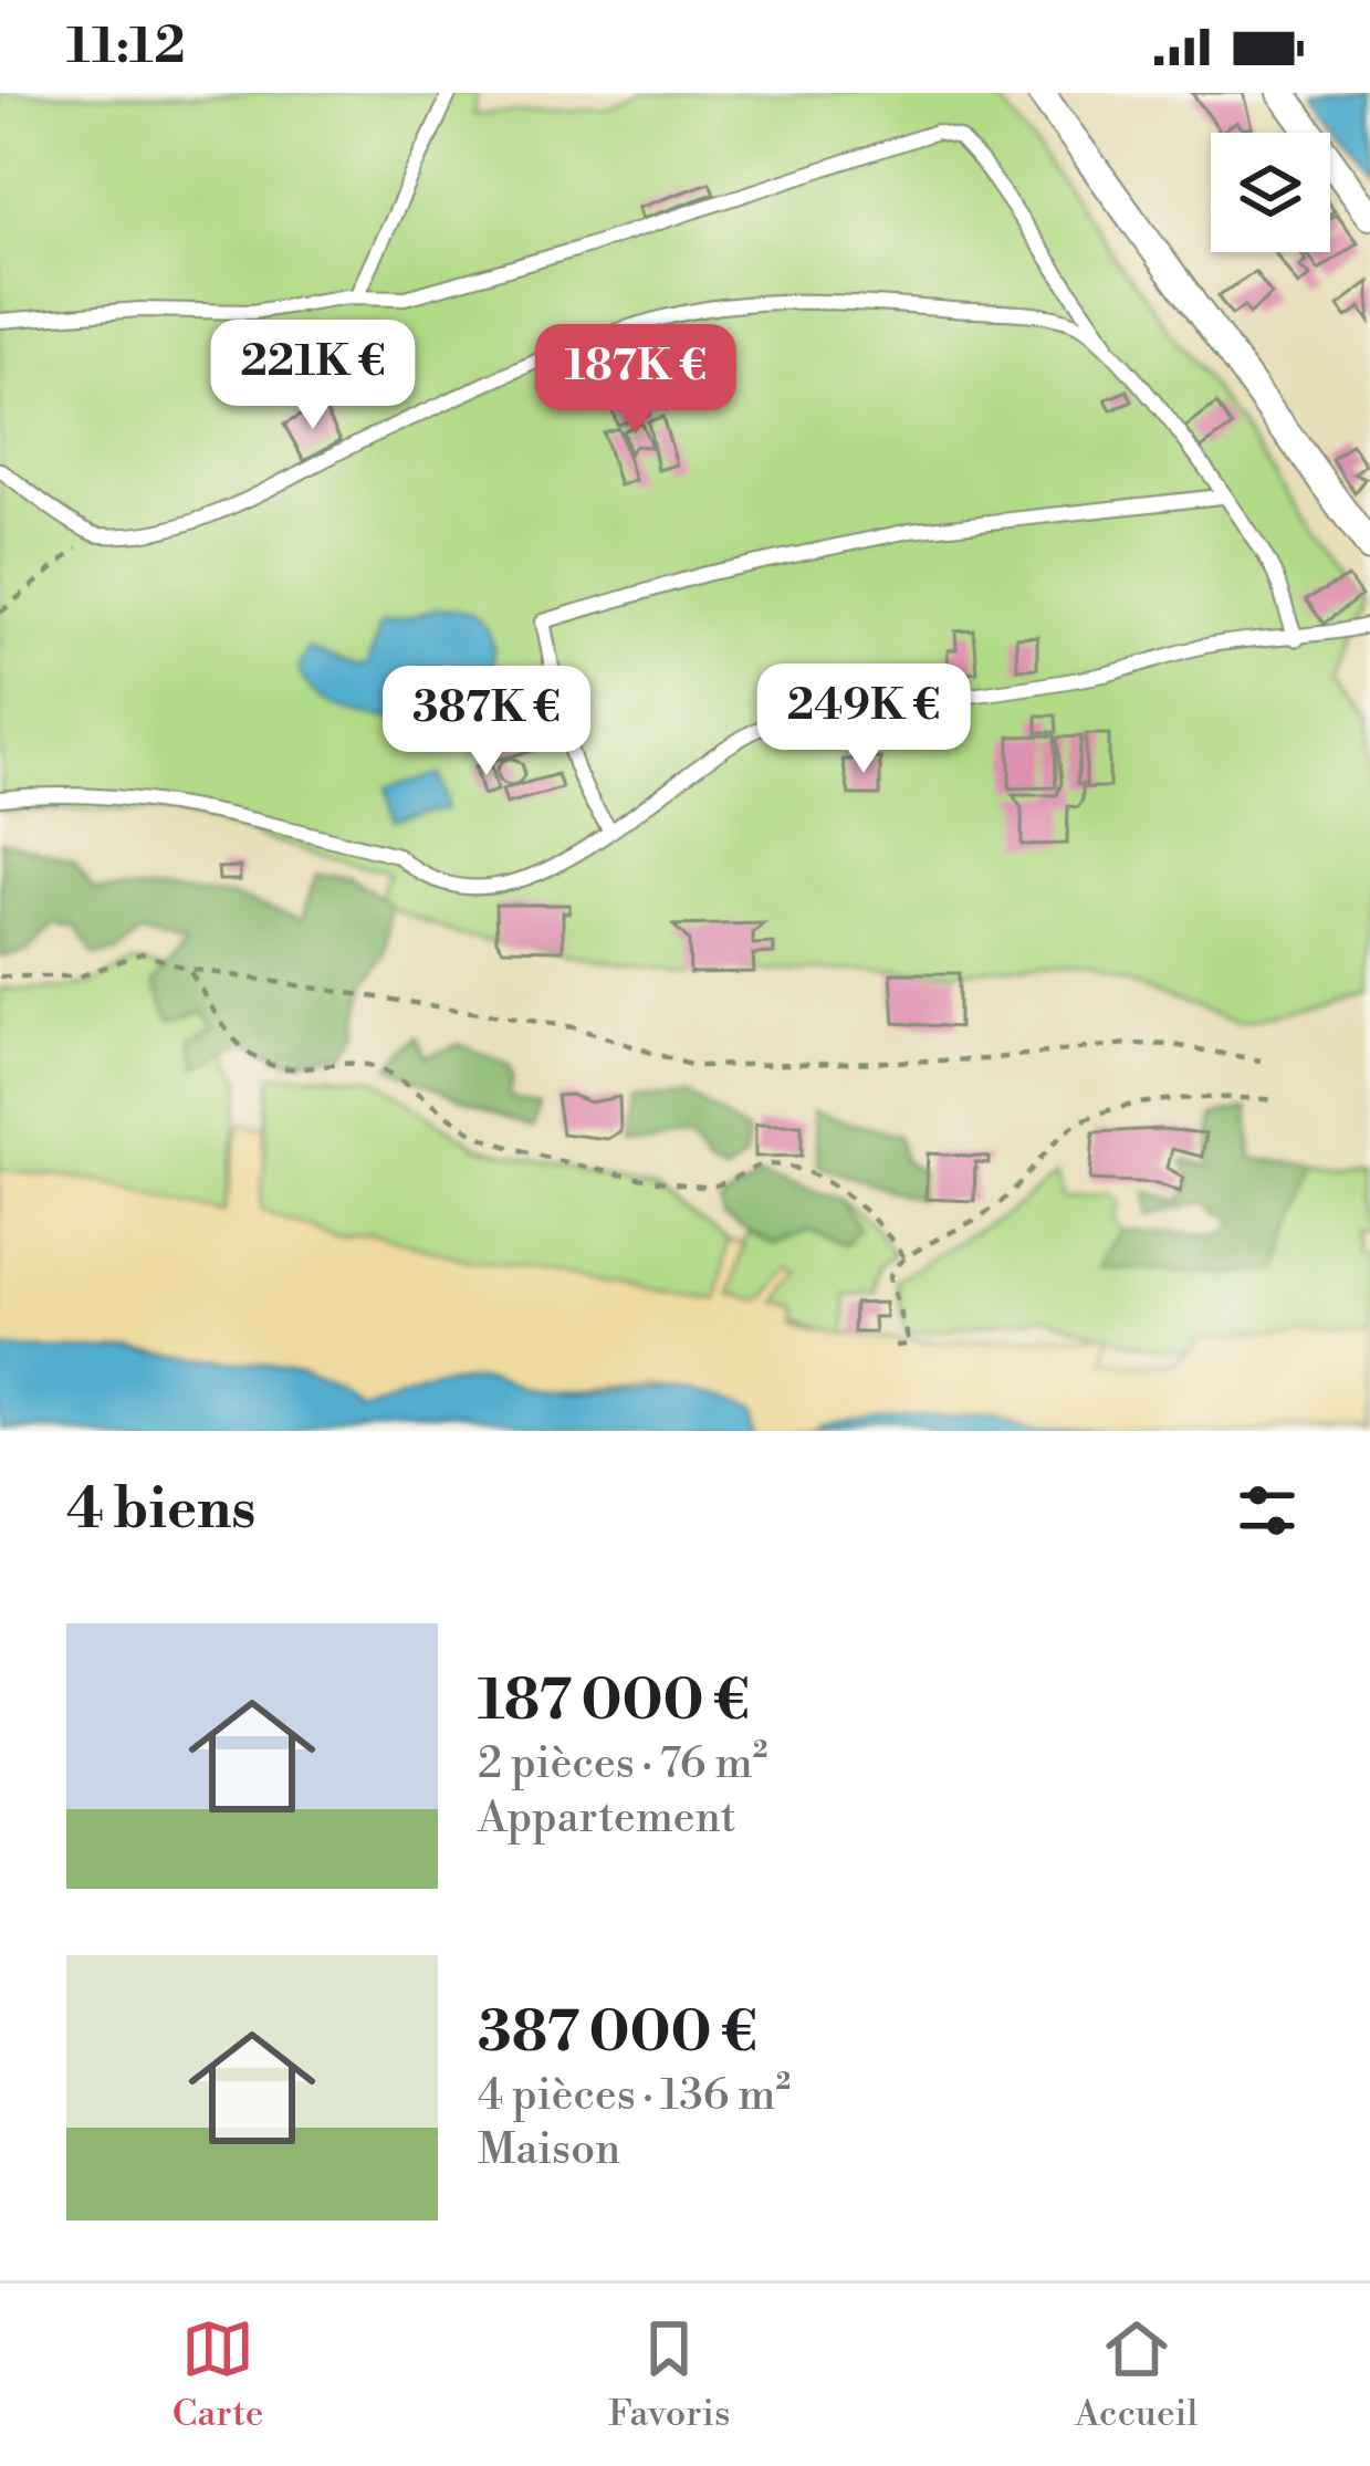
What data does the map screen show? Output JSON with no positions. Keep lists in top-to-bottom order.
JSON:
{
  "page": {
    "status": "11:12",
    "price": [
      "221K €",
      "187K €",
      "249K €",
      "387K €"
    ],
    "heading": "4 biens",
    "list": [
      {
        "name": "187 000 €",
        "note": "2 pièces · 76 m² · Appartement"
      },
      {
        "name": "387 000 €",
        "note": "4 pièces · 136 m² · Maison"
      }
    ],
    "tabs": ["Carte", "Favoris", "Accueil"]
  }
}
